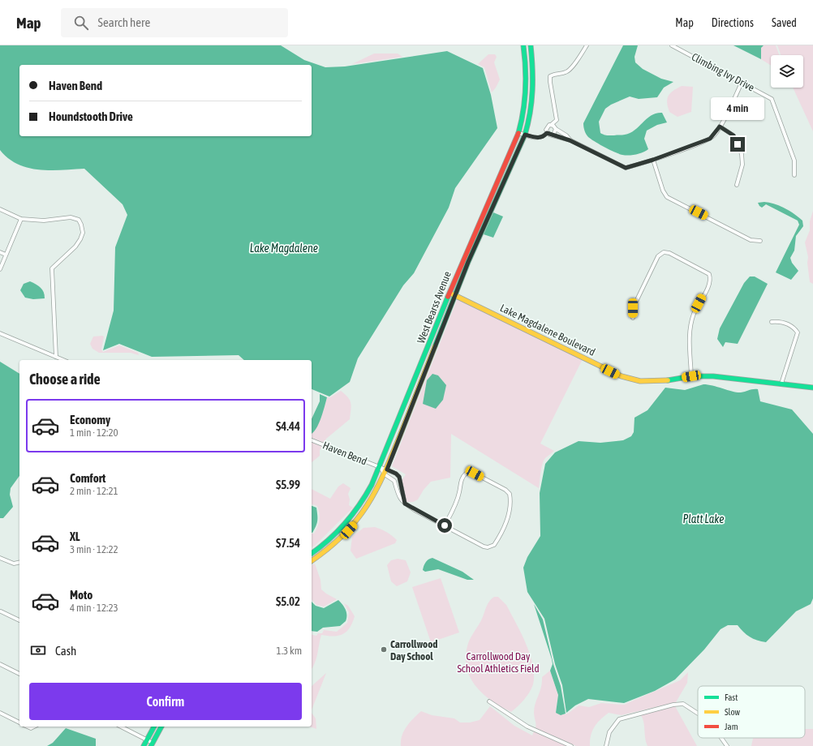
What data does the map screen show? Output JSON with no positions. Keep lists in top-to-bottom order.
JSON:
{
  "streets": {
    "main road": ["West Bearss Avenue", "Lake Magdalene Boulevard"],
    "street": ["Climbing Ivy Drive", "Haven Bend"]
  },
  "crossings": [
    ["West Bearss Avenue", "Lake Magdalene Boulevard"],
    ["West Bearss Avenue", "Haven Bend"]
  ],
  "water": ["Lake Magdalene", "Platt Lake"],
  "parks": ["Carrollwood Day School Athletics Field"],
  "places": ["Carrollwood Day School"],
  "legend": ["Fast", "Slow", "Jam"],
  "page": {
    "header": "Map",
    "search": "Search here",
    "nav": ["Map", "Directions", "Saved"],
    "banner": ["Haven Bend", "Houndstooth Drive"],
    "bubble": "4 min",
    "heading": "Choose a ride",
    "list": [
      {
        "name": "Economy",
        "note": "1 min · 12:20",
        "value": "$4.44"
      },
      {
        "name": "Comfort",
        "note": "2 min · 12:21",
        "value": "$5.99"
      },
      {
        "name": "XL",
        "note": "3 min · 12:22",
        "value": "$7.54"
      },
      {
        "name": "Moto",
        "note": "4 min · 12:23",
        "value": "$5.02"
      }
    ],
    "pay": ["Cash", "1.3 km"],
    "buttons": "Confirm"
  }
}
